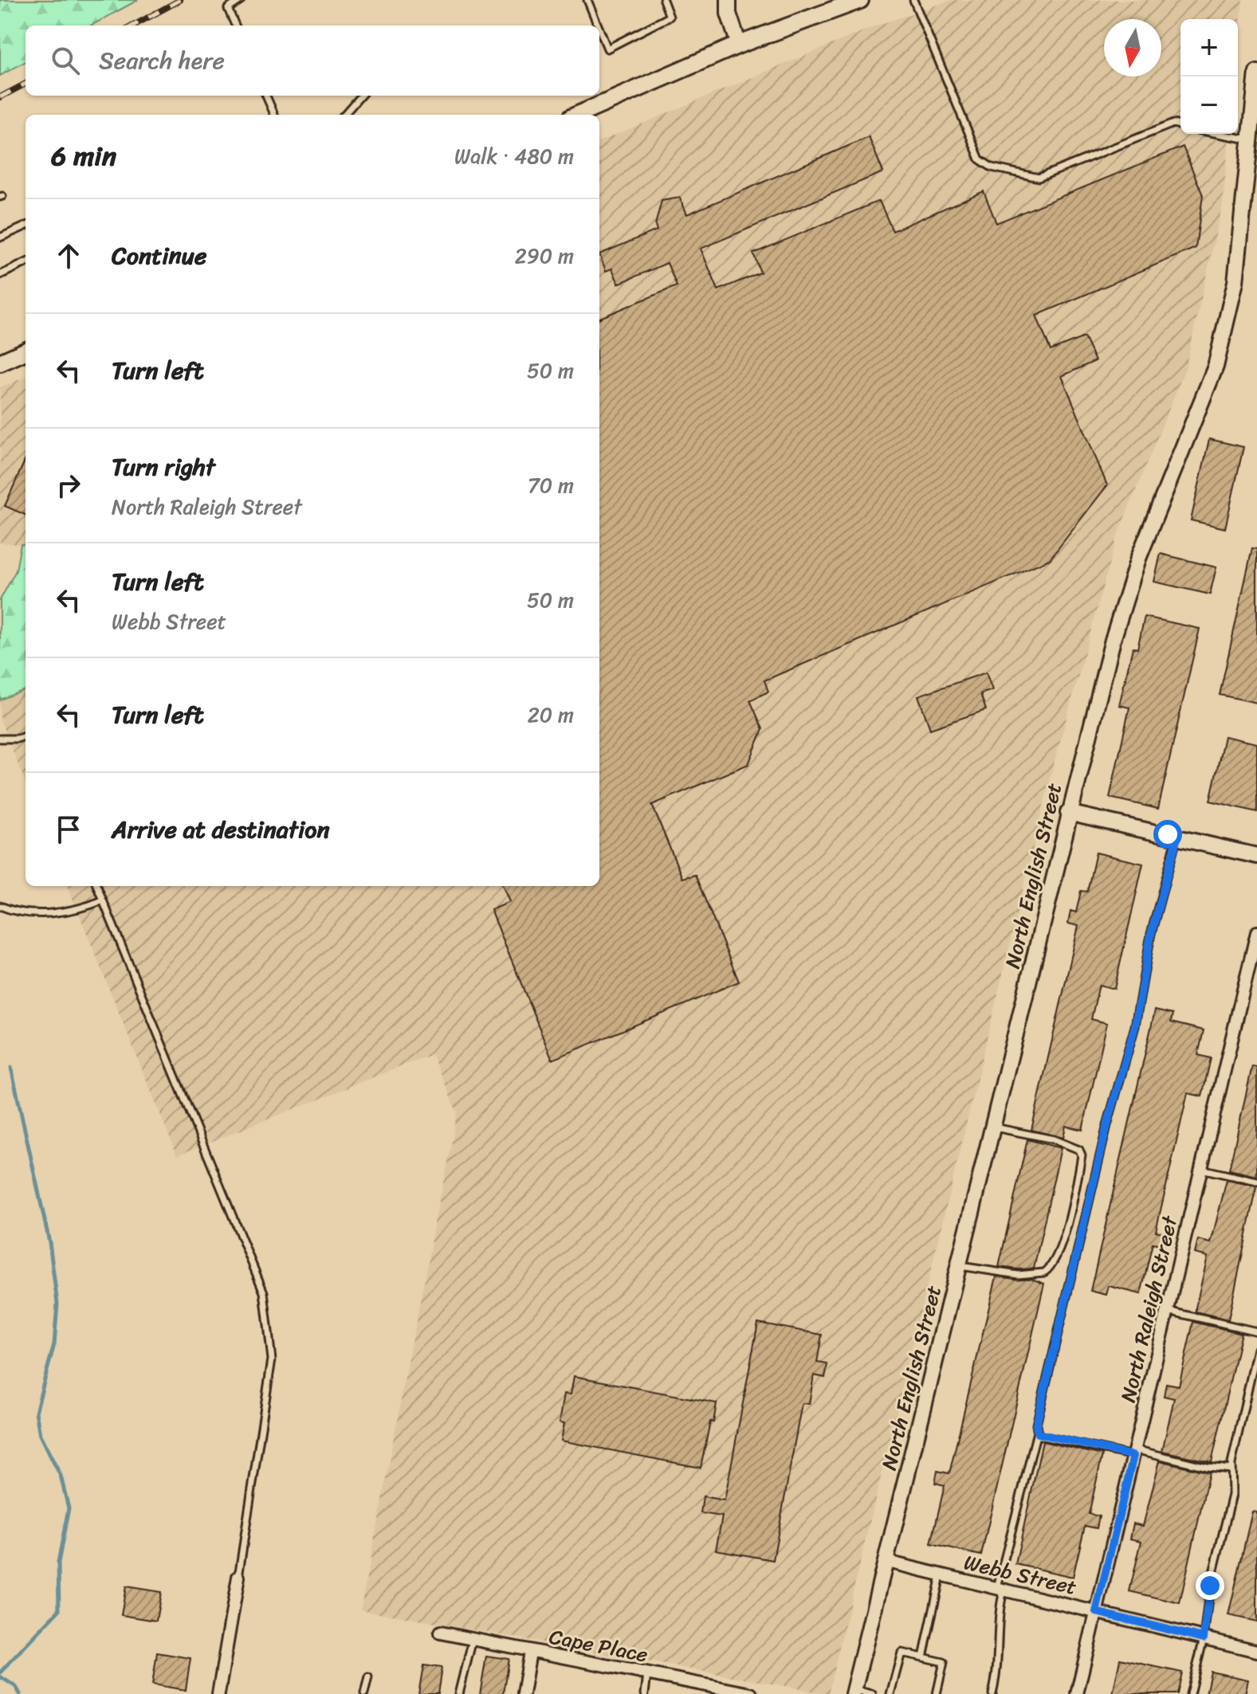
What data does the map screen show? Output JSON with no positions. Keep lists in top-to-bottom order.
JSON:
{
  "streets": {
    "street": [
      "North English Street",
      "North Raleigh Street",
      "Webb Street",
      "Cape Place"
    ]
  },
  "crossings": [
    ["North English Street", "Webb Street"],
    ["North Raleigh Street", "Webb Street"]
  ],
  "north": "bottom",
  "page": {
    "map_buttons": ["+", "−"],
    "search": "Search here",
    "heading": ["6 min", "Walk · 480 m"],
    "list": [
      ["Continue", "290 m"],
      ["Turn left", "50 m"],
      ["Turn right", "North Raleigh Street", "70 m"],
      ["Turn left", "Webb Street", "50 m"],
      ["Turn left", "20 m"],
      "Arrive at destination"
    ]
  }
}
